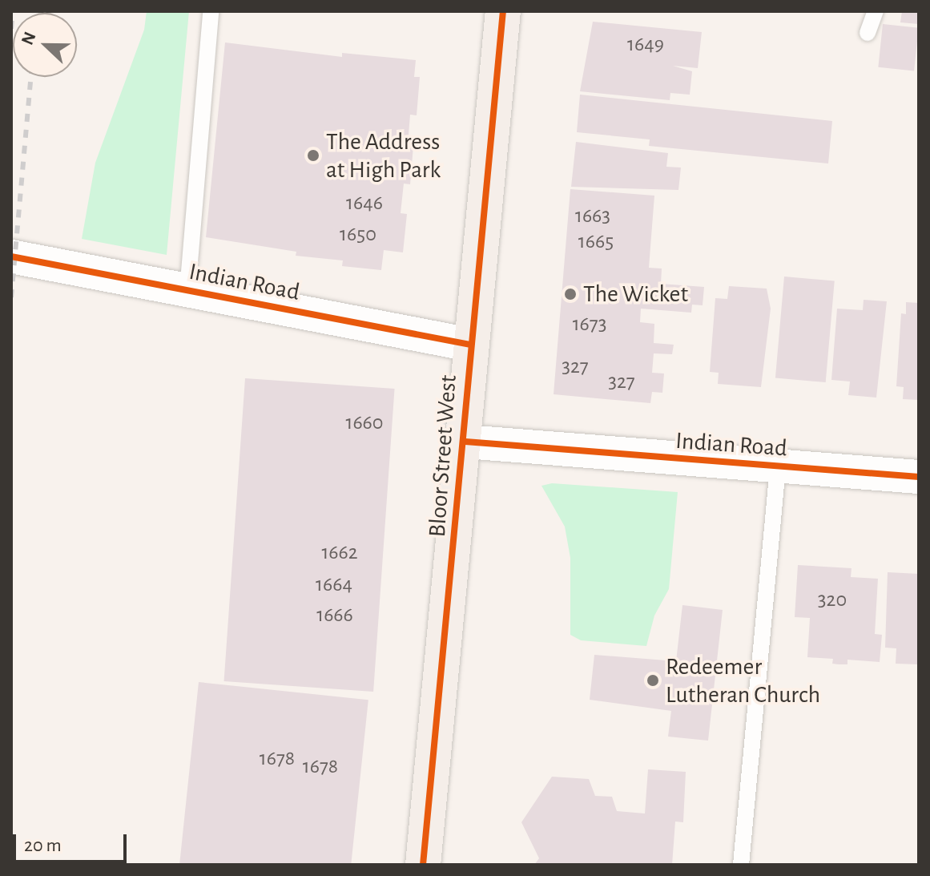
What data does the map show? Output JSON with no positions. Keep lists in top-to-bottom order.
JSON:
{
  "streets": {
    "main road": ["Bloor Street West"],
    "street": ["Indian Road"]
  },
  "crossings": [
    ["Indian Road", "Bloor Street West"]
  ],
  "places": ["The Address at High Park", "The Wicket", "Redeemer Lutheran Church"],
  "house_numbers": [
    "1649",
    "1646",
    "1663",
    "1650",
    "1665",
    "1673",
    "327",
    "327",
    "1660",
    "1662",
    "1664",
    "320",
    "1666",
    "1678",
    "1678"
  ],
  "scale_bar": "20 m",
  "north": "left"
}
